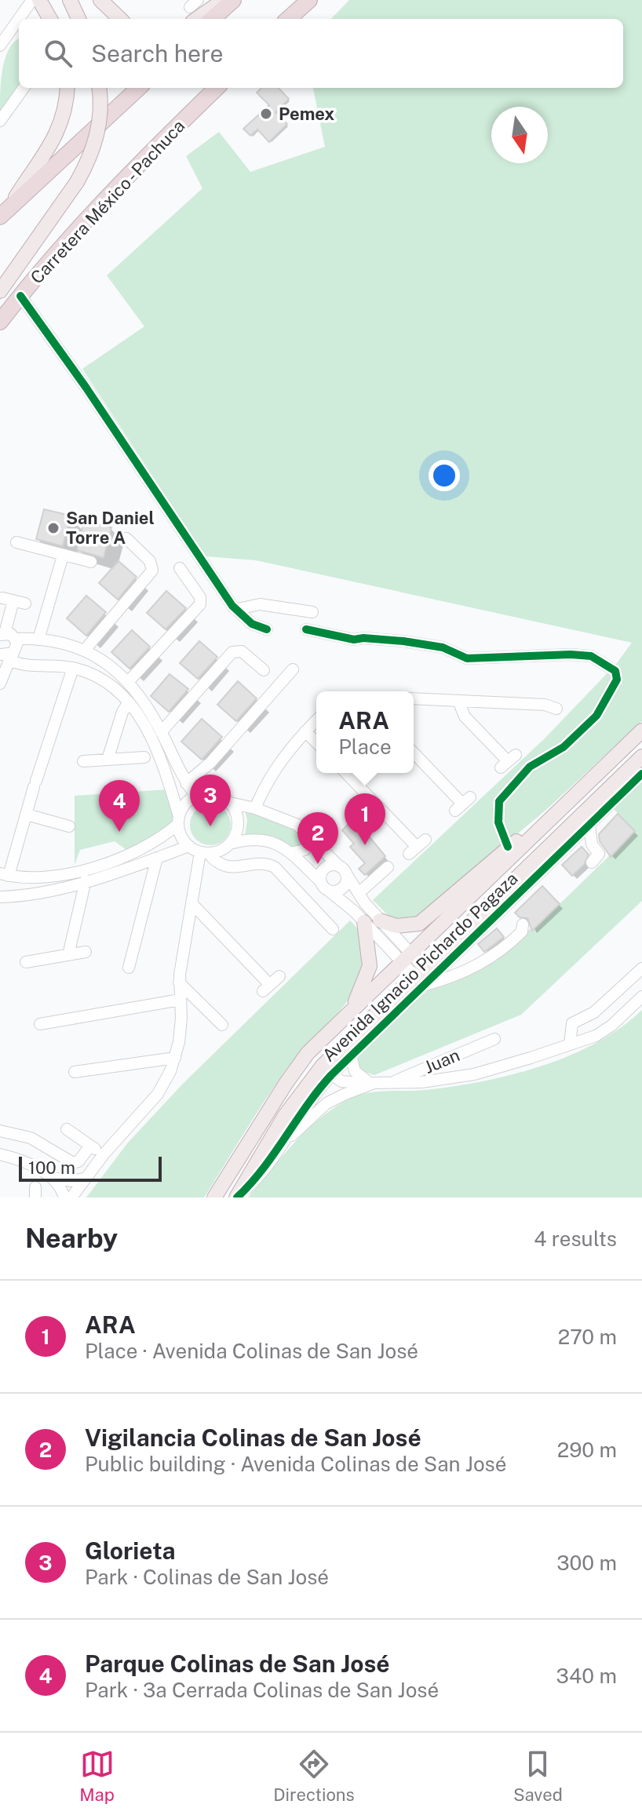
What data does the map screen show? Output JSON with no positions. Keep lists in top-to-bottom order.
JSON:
{
  "streets": {
    "highway": ["Carretera México - Pachuca"],
    "main road": ["Avenida Ignacio Pichardo Pagaza"],
    "street": ["Juan"]
  },
  "places": ["Pemex", "San Daniel Torre A"],
  "scale_bar": "100 m",
  "north": "bottom",
  "page": {
    "search": "Search here",
    "popup": ["ARA", "Place"],
    "pins": [
      "3",
      "4",
      "1",
      "2"
    ],
    "scale": "100 m",
    "heading": ["Nearby", "4 results"],
    "list": [
      {
        "mark": "1",
        "name": "ARA",
        "note": "Place · Avenida Colinas de San José",
        "value": "270 m"
      },
      {
        "mark": "2",
        "name": "Vigilancia Colinas de San José",
        "note": "Public building · Avenida Colinas de San José",
        "value": "290 m"
      },
      {
        "mark": "3",
        "name": "Glorieta",
        "note": "Park · Colinas de San José",
        "value": "300 m"
      },
      {
        "mark": "4",
        "name": "Parque Colinas de San José",
        "note": "Park · 3a Cerrada Colinas de San José",
        "value": "340 m"
      }
    ],
    "nav": ["Map", "Directions", "Saved"]
  }
}
